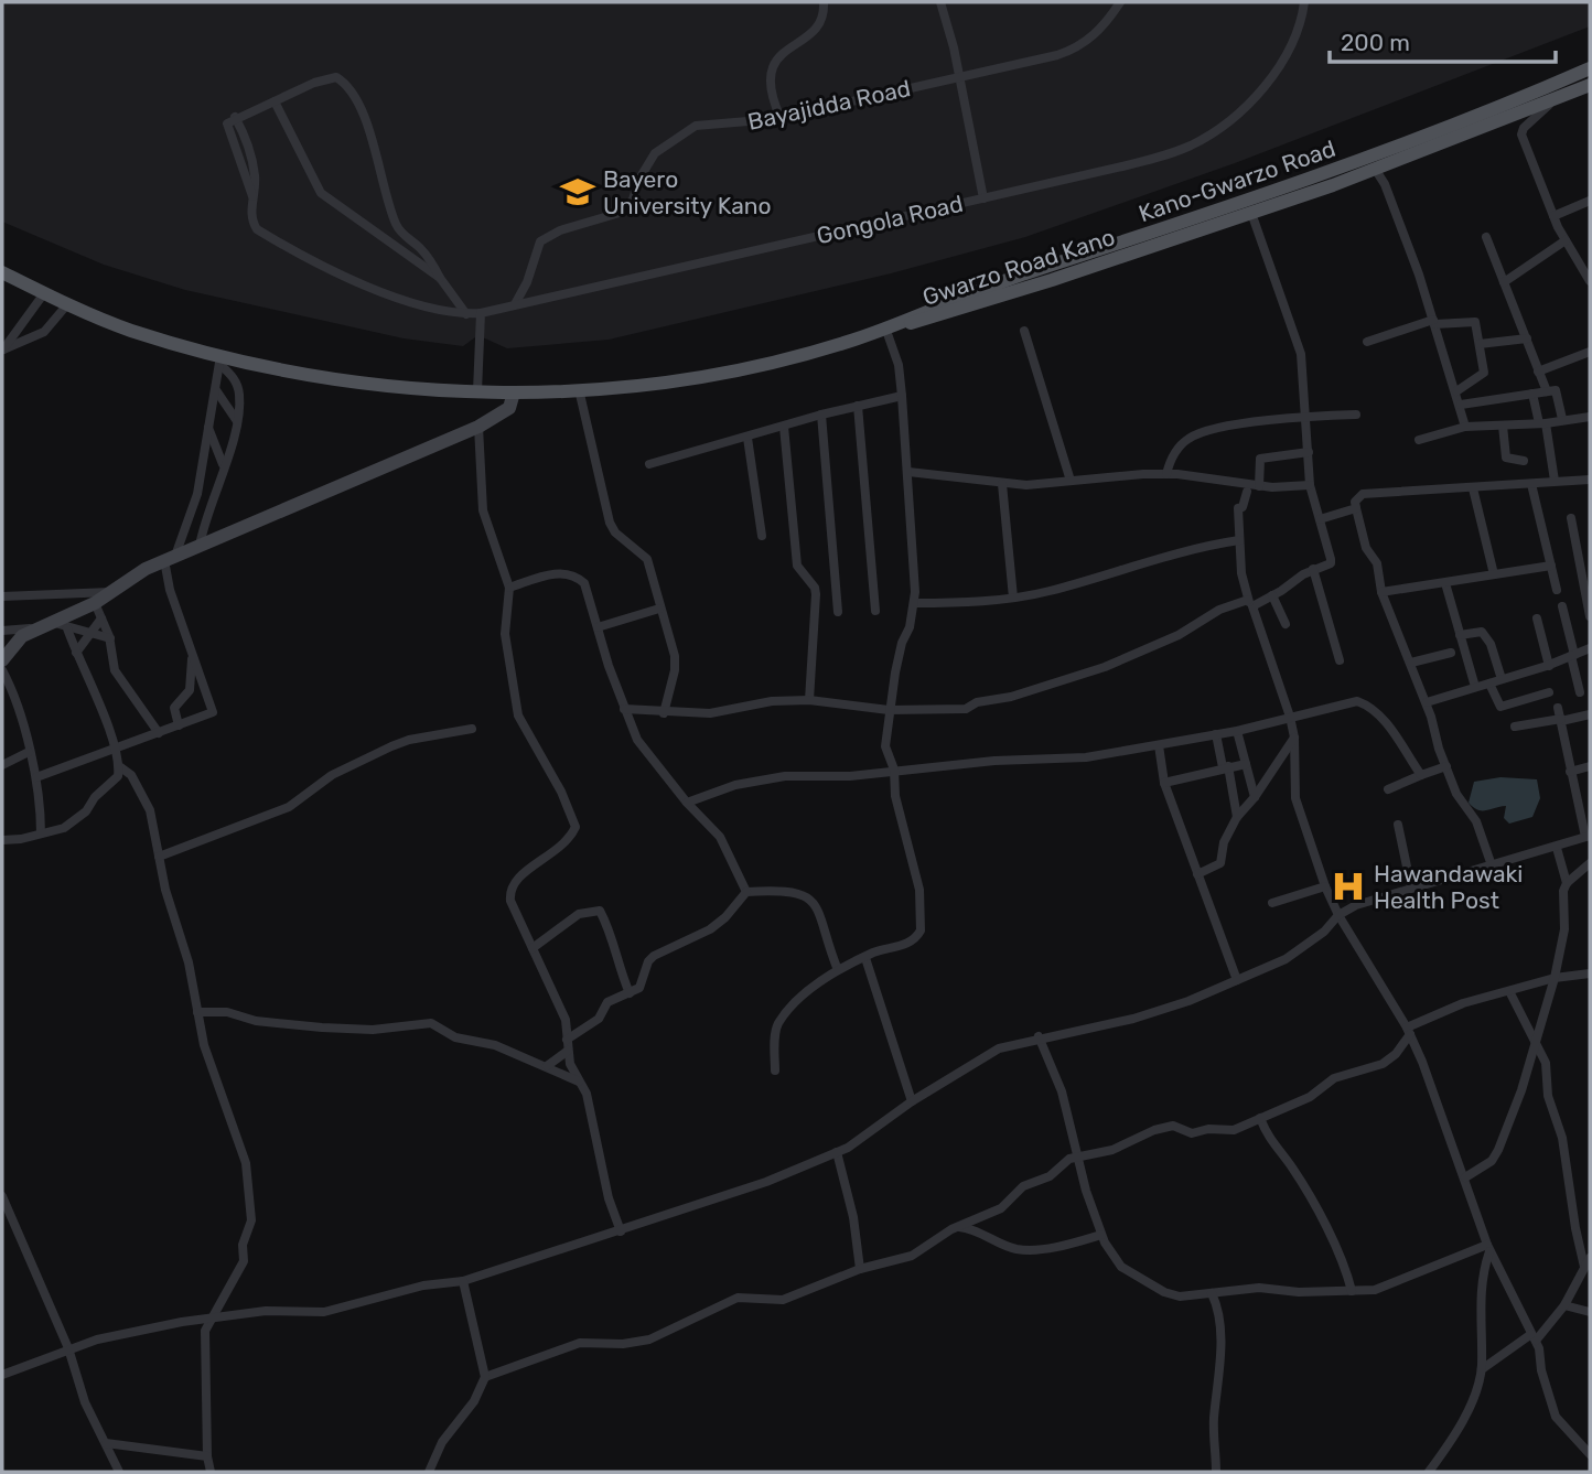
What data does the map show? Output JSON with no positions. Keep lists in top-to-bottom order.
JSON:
{
  "streets": {
    "main road": ["Kano-Gwarzo Road", "Gwarzo Road Kano"],
    "street": ["Bayajidda Road", "Gongola Road"]
  },
  "crossings": [
    ["Bayajidda Road", "Gongola Road"],
    ["Kano-Gwarzo Road", "Gwarzo Road Kano"]
  ],
  "places": {
    "school or university": ["Bayero University Kano"],
    "hospital": ["Hawandawaki Health Post"]
  },
  "scale_bar": "200 m"
}
